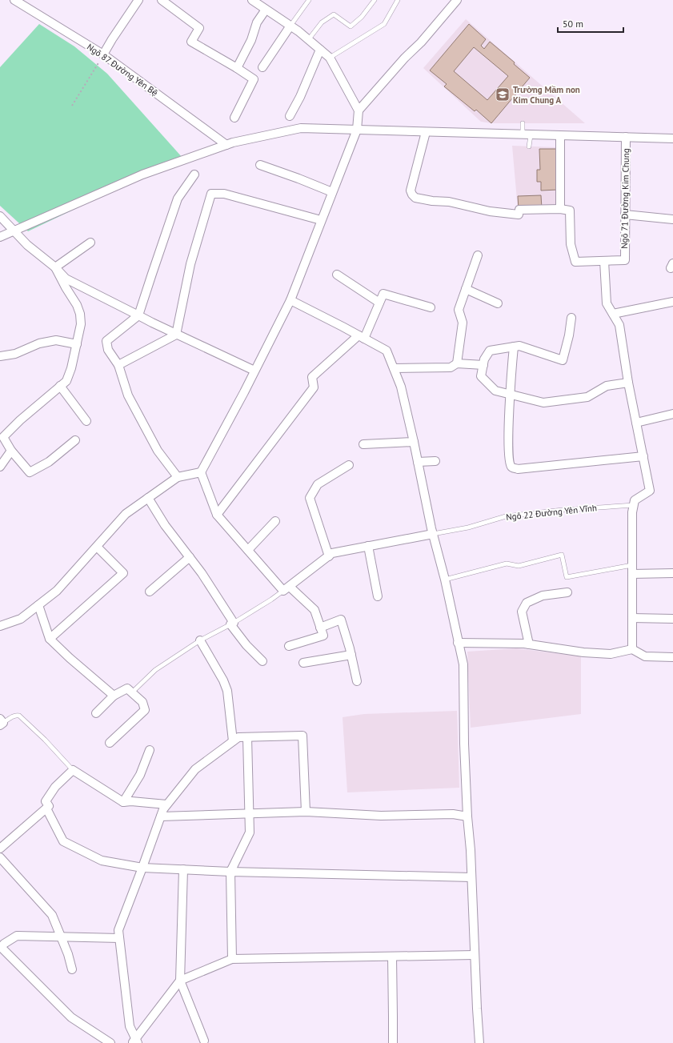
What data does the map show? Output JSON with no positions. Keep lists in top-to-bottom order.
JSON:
{
  "streets": {
    "street": ["Ngõ 87 Đường Yên Bệ", "Ngõ 71 Đường Kim Chung"],
    "lane": ["Ngõ 22 Đường Yên Vĩnh"]
  },
  "places": {
    "school or university": ["Trường Mầm non Kim Chung A"]
  },
  "scale_bar": "50 m"
}
